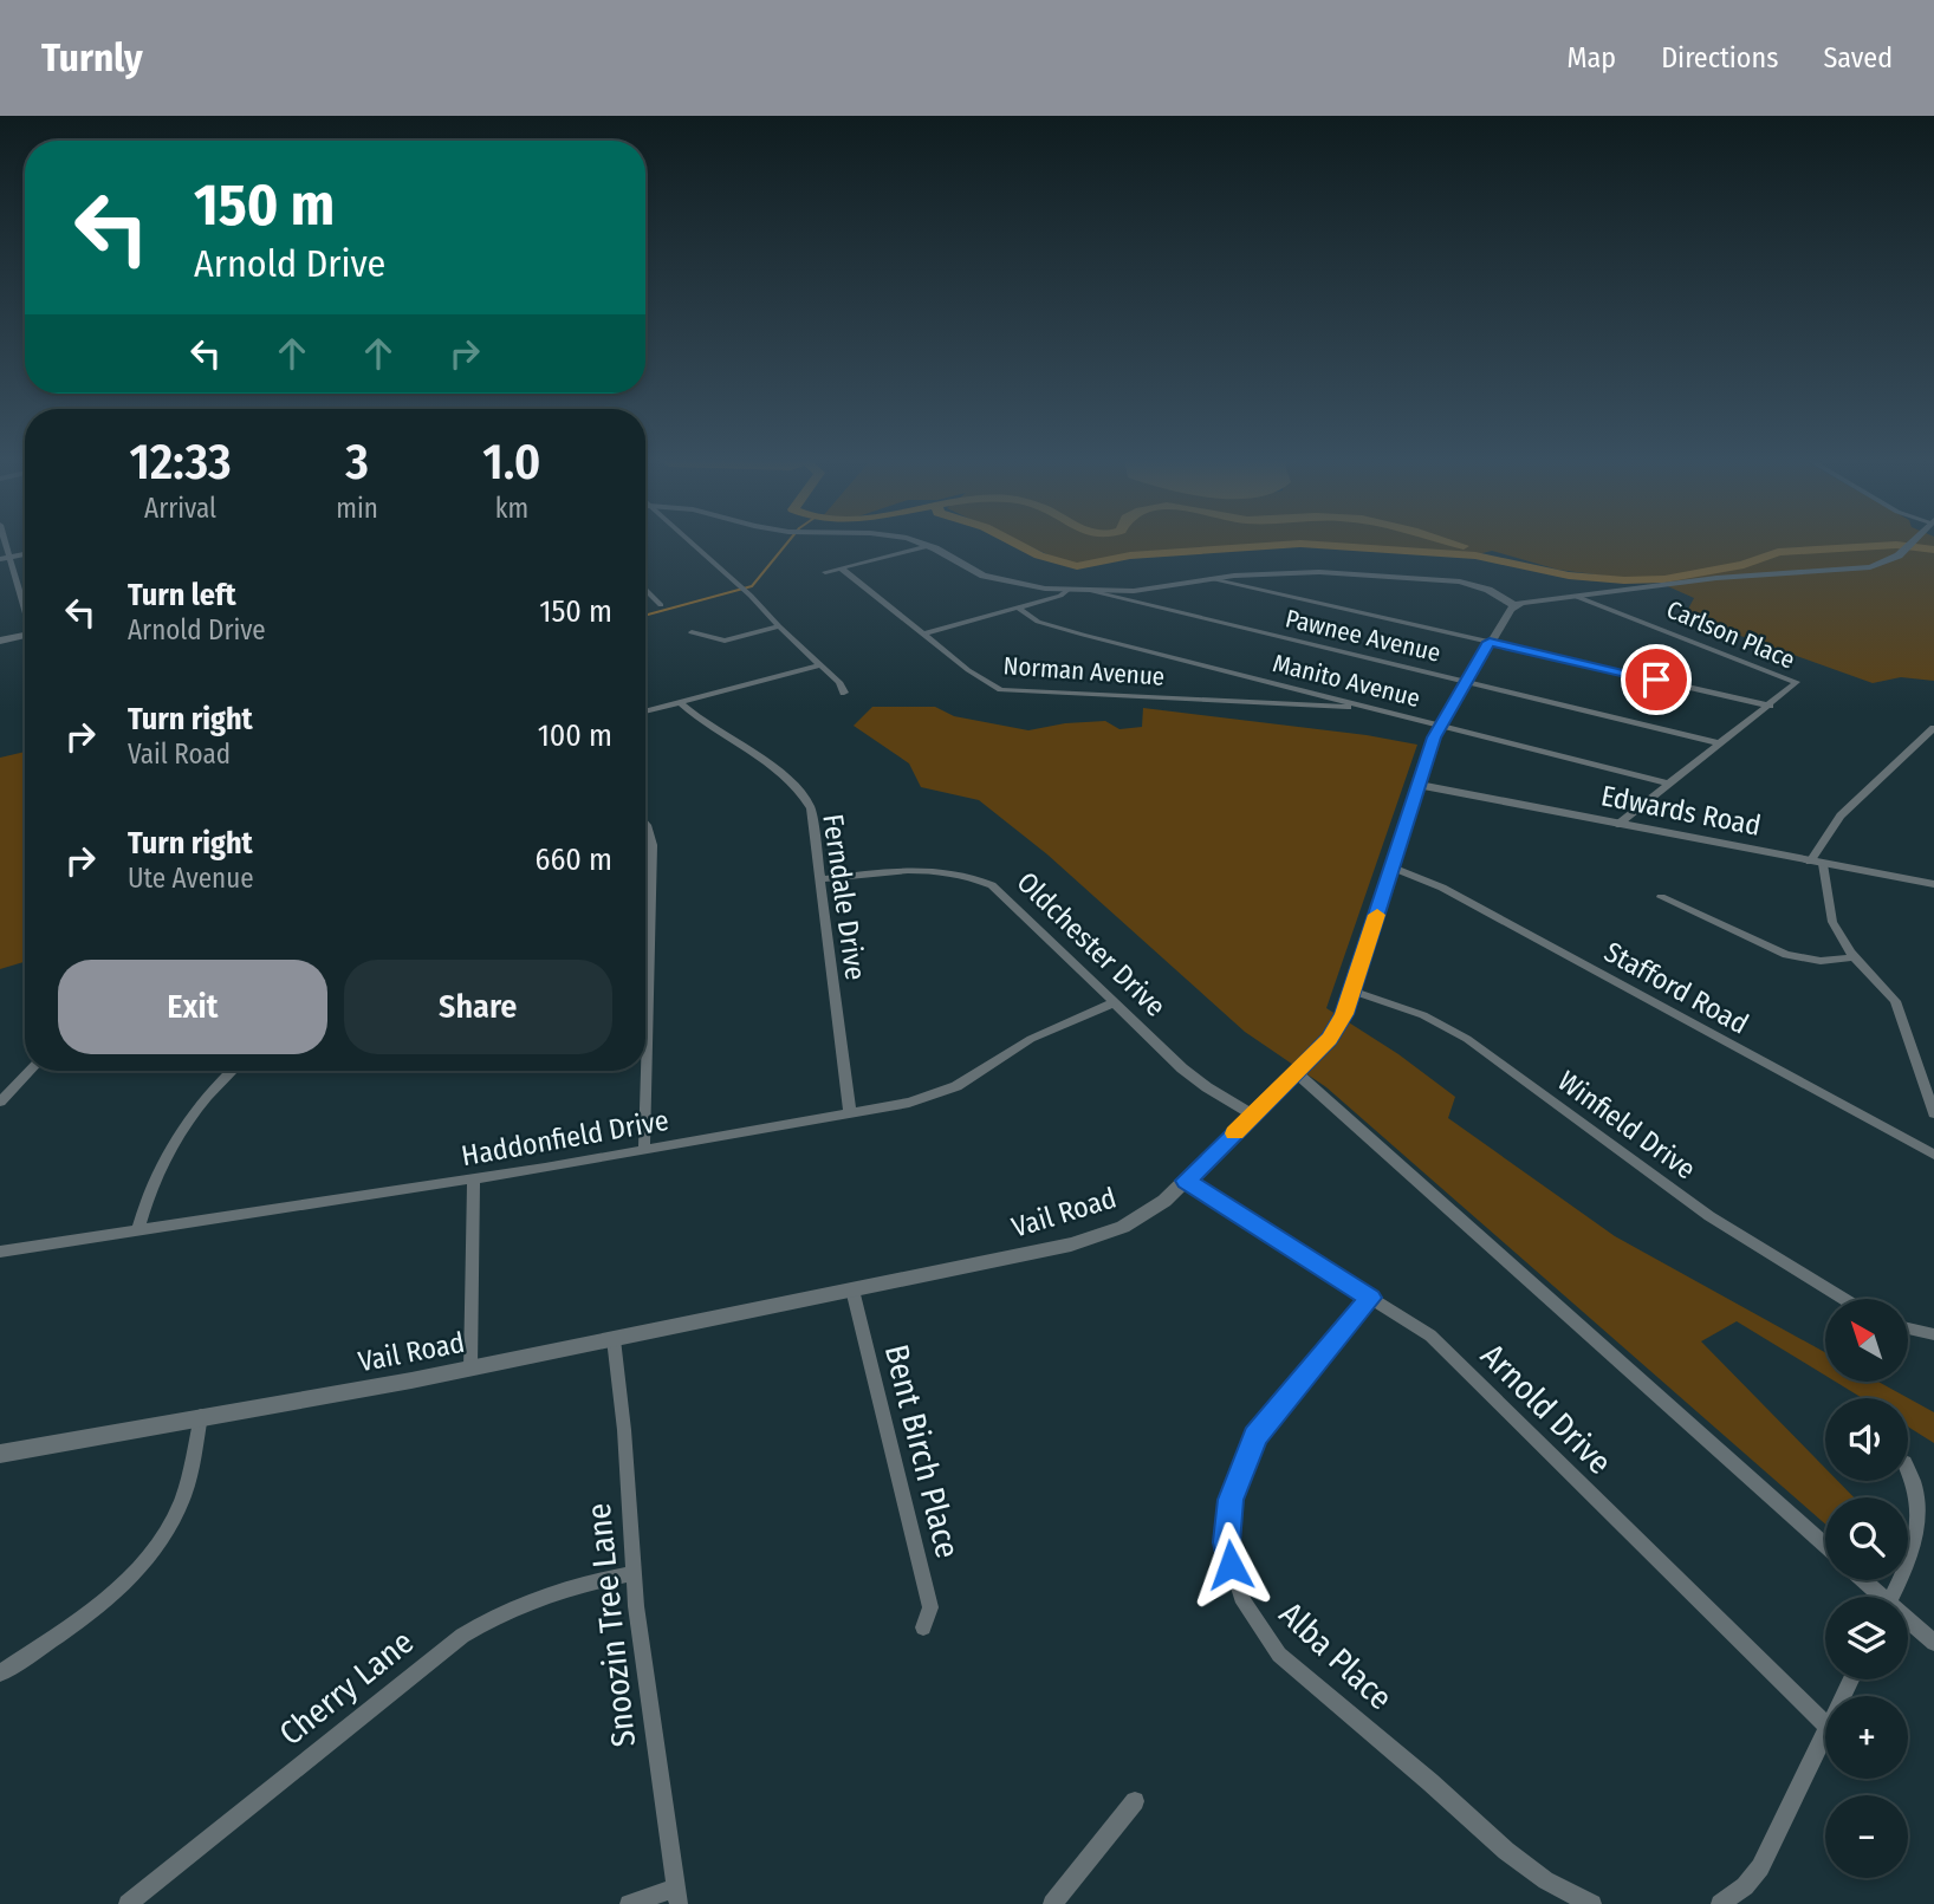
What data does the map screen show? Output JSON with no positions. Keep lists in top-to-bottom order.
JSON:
{
  "streets": {
    "street": [
      "Carlson Place",
      "Pawnee Avenue",
      "Norman Avenue",
      "Manito Avenue",
      "Edwards Road",
      "Ferndale Drive",
      "Oldchester Drive",
      "Stafford Road",
      "Winfield Drive",
      "Haddonfield Drive",
      "Vail Road",
      "Arnold Drive",
      "Bent Birch Place",
      "Snoozin Tree Lane",
      "Alba Place",
      "Cherry Lane"
    ]
  },
  "crossings": [
    ["Carlson Place", "Pawnee Avenue"],
    ["Carlson Place", "Manito Avenue"],
    ["Carlson Place", "Edwards Road"],
    ["Pawnee Avenue", "Vail Road"],
    ["Norman Avenue", "Manito Avenue"],
    ["Manito Avenue", "Vail Road"],
    ["Edwards Road", "Vail Road"],
    ["Ferndale Drive", "Oldchester Drive"],
    ["Ferndale Drive", "Haddonfield Drive"],
    ["Oldchester Drive", "Haddonfield Drive"],
    ["Oldchester Drive", "Vail Road"],
    ["Stafford Road", "Vail Road"],
    ["Winfield Drive", "Vail Road"],
    ["Vail Road", "Arnold Drive"],
    ["Vail Road", "Bent Birch Place"],
    ["Vail Road", "Snoozin Tree Lane"],
    ["Arnold Drive", "Alba Place"],
    ["Snoozin Tree Lane", "Cherry Lane"]
  ],
  "north": "top left",
  "page": {
    "header": "Turnly",
    "nav": ["Map", "Directions", "Saved"],
    "turn": ["150 m", "Arnold Drive"],
    "eta": [
      "12:33",
      "Arrival",
      "3",
      "min",
      "1.0",
      "km"
    ],
    "list": [
      {
        "name": "Turn left",
        "note": "Arnold Drive",
        "value": "150 m"
      },
      {
        "name": "Turn right",
        "note": "Vail Road",
        "value": "100 m"
      },
      {
        "name": "Turn right",
        "note": "Ute Avenue",
        "value": "660 m"
      }
    ],
    "buttons": ["Exit", "Share"],
    "map_buttons": ["+", "−"]
  }
}
